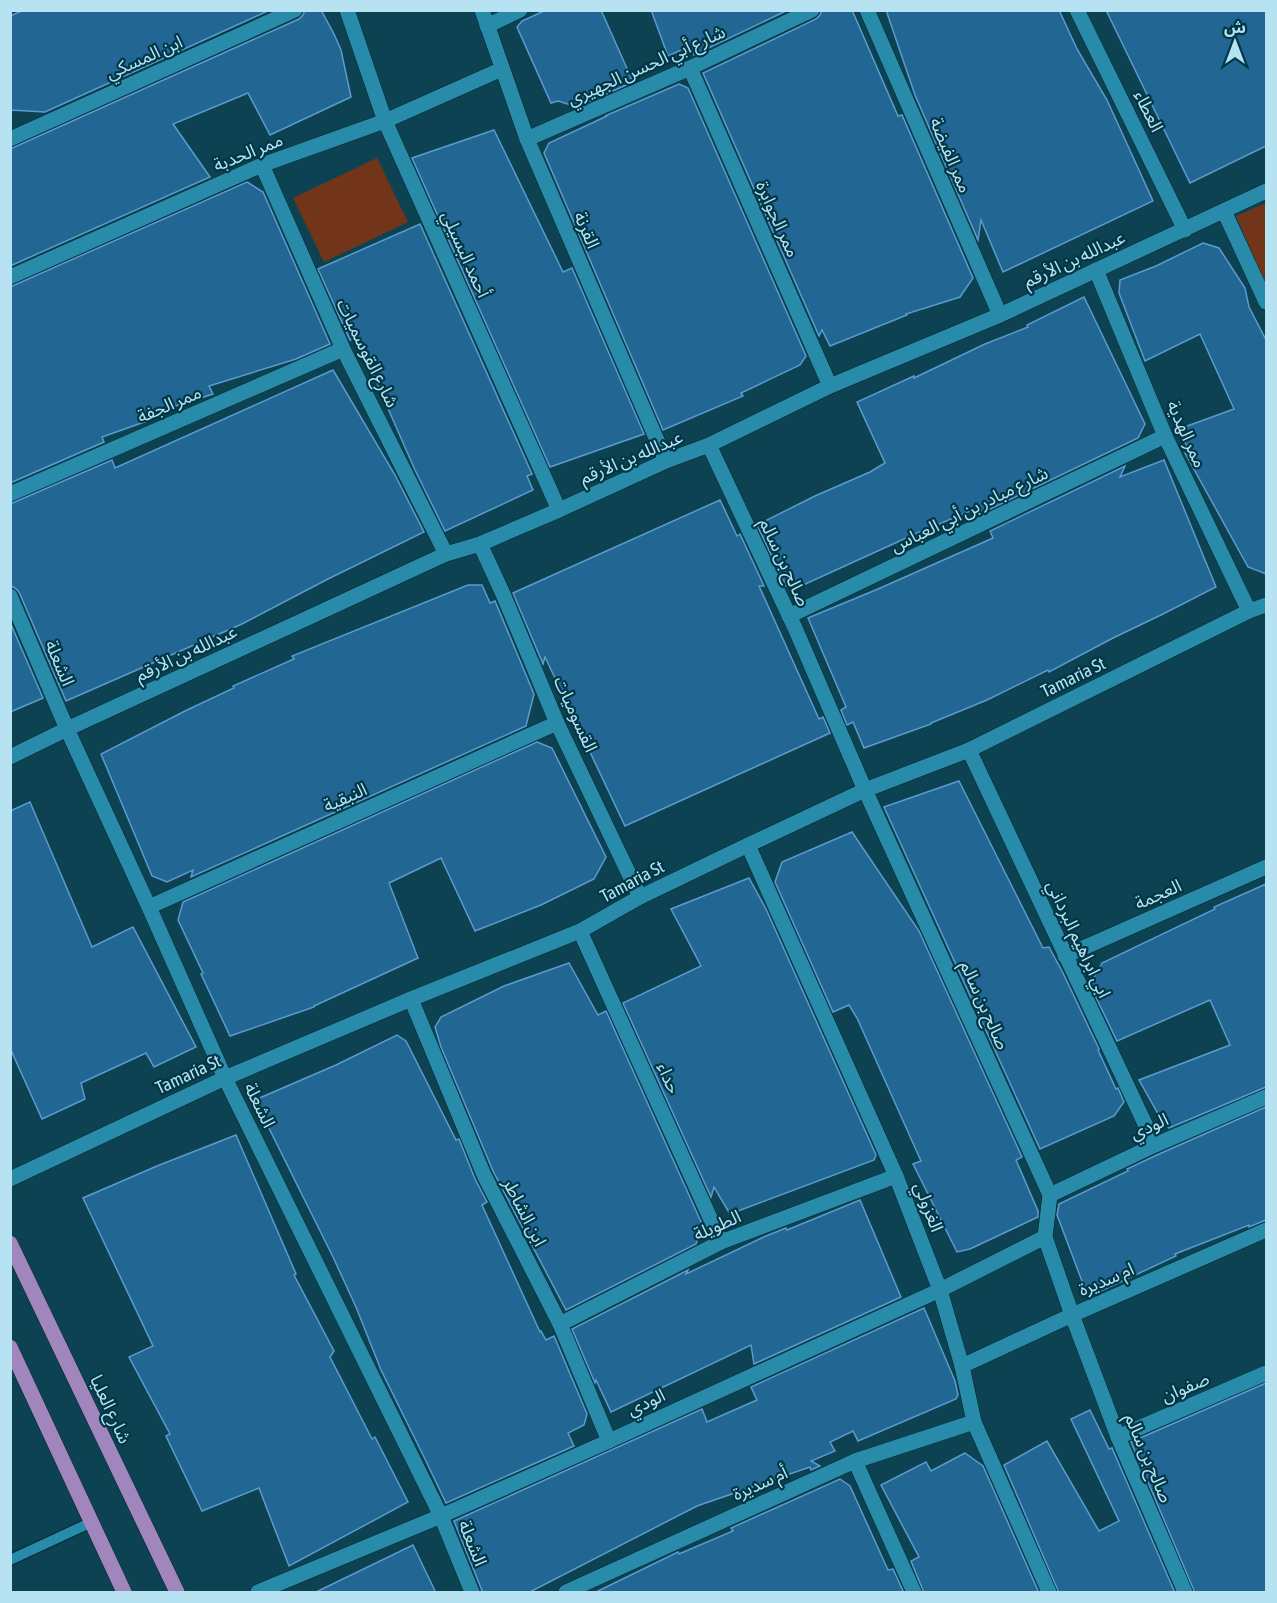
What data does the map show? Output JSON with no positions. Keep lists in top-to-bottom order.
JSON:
{
  "streets": {
    "main road": ["شارع العليا"],
    "street": [
      "ابن المسكي",
      "شارع أبي الحسن الجهيري",
      "العطاء",
      "ممر الحدبة",
      "ممر الفيضة",
      "ممر الجوابرة",
      "القرنة",
      "أحمد البسيلي",
      "عبدالله بن الأرقم",
      "شارع القوسميات",
      "ممر الجفة",
      "ممر الهدية",
      "شارع مبادر بن أبي العباس",
      "صالح بن سالم",
      "الشعلة",
      "Tamaria St",
      "القسوميات",
      "النبقية",
      "العجمة",
      "ابي ابراهيم البرداني",
      "حداء",
      "الودي",
      "الغزولي",
      "ابن الشاطر",
      "الطويلة",
      "ام سديرة",
      "صفوان",
      "أم سديرة"
    ]
  },
  "crossings": [
    ["شارع أبي الحسن الجهيري", "ممر الجوابرة"],
    ["شارع أبي الحسن الجهيري", "القرنة"],
    ["العطاء", "عبدالله بن الأرقم"],
    ["ممر الحدبة", "القرنة"],
    ["ممر الحدبة", "أحمد البسيلي"],
    ["ممر الحدبة", "شارع القوسميات"],
    ["ممر الفيضة", "عبدالله بن الأرقم"],
    ["ممر الجوابرة", "عبدالله بن الأرقم"],
    ["القرنة", "عبدالله بن الأرقم"],
    ["أحمد البسيلي", "عبدالله بن الأرقم"],
    ["عبدالله بن الأرقم", "شارع القوسميات"],
    ["عبدالله بن الأرقم", "ممر الهدية"],
    ["عبدالله بن الأرقم", "صالح بن سالم"],
    ["عبدالله بن الأرقم", "الشعلة"],
    ["عبدالله بن الأرقم", "القسوميات"],
    ["شارع القوسميات", "ممر الجفة"],
    ["ممر الهدية", "شارع مبادر بن أبي العباس"],
    ["ممر الهدية", "Tamaria St"],
    ["شارع مبادر بن أبي العباس", "صالح بن سالم"],
    ["صالح بن سالم", "Tamaria St"],
    ["صالح بن سالم", "الودي"],
    ["صالح بن سالم", "ام سديرة"],
    ["صالح بن سالم", "صفوان"],
    ["الشعلة", "Tamaria St"],
    ["الشعلة", "النبقية"],
    ["الشعلة", "الودي"],
    ["Tamaria St", "القسوميات"],
    ["Tamaria St", "ابي ابراهيم البرداني"],
    ["Tamaria St", "حداء"],
    ["Tamaria St", "الغزولي"],
    ["Tamaria St", "ابن الشاطر"],
    ["القسوميات", "النبقية"],
    ["العجمة", "ابي ابراهيم البرداني"],
    ["ابي ابراهيم البرداني", "الودي"],
    ["حداء", "الطويلة"],
    ["الودي", "الغزولي"],
    ["الودي", "ابن الشاطر"],
    ["الغزولي", "الطويلة"],
    ["الغزولي", "ام سديرة"],
    ["الغزولي", "أم سديرة"],
    ["ابن الشاطر", "الطويلة"]
  ],
  "north": "top"
}
